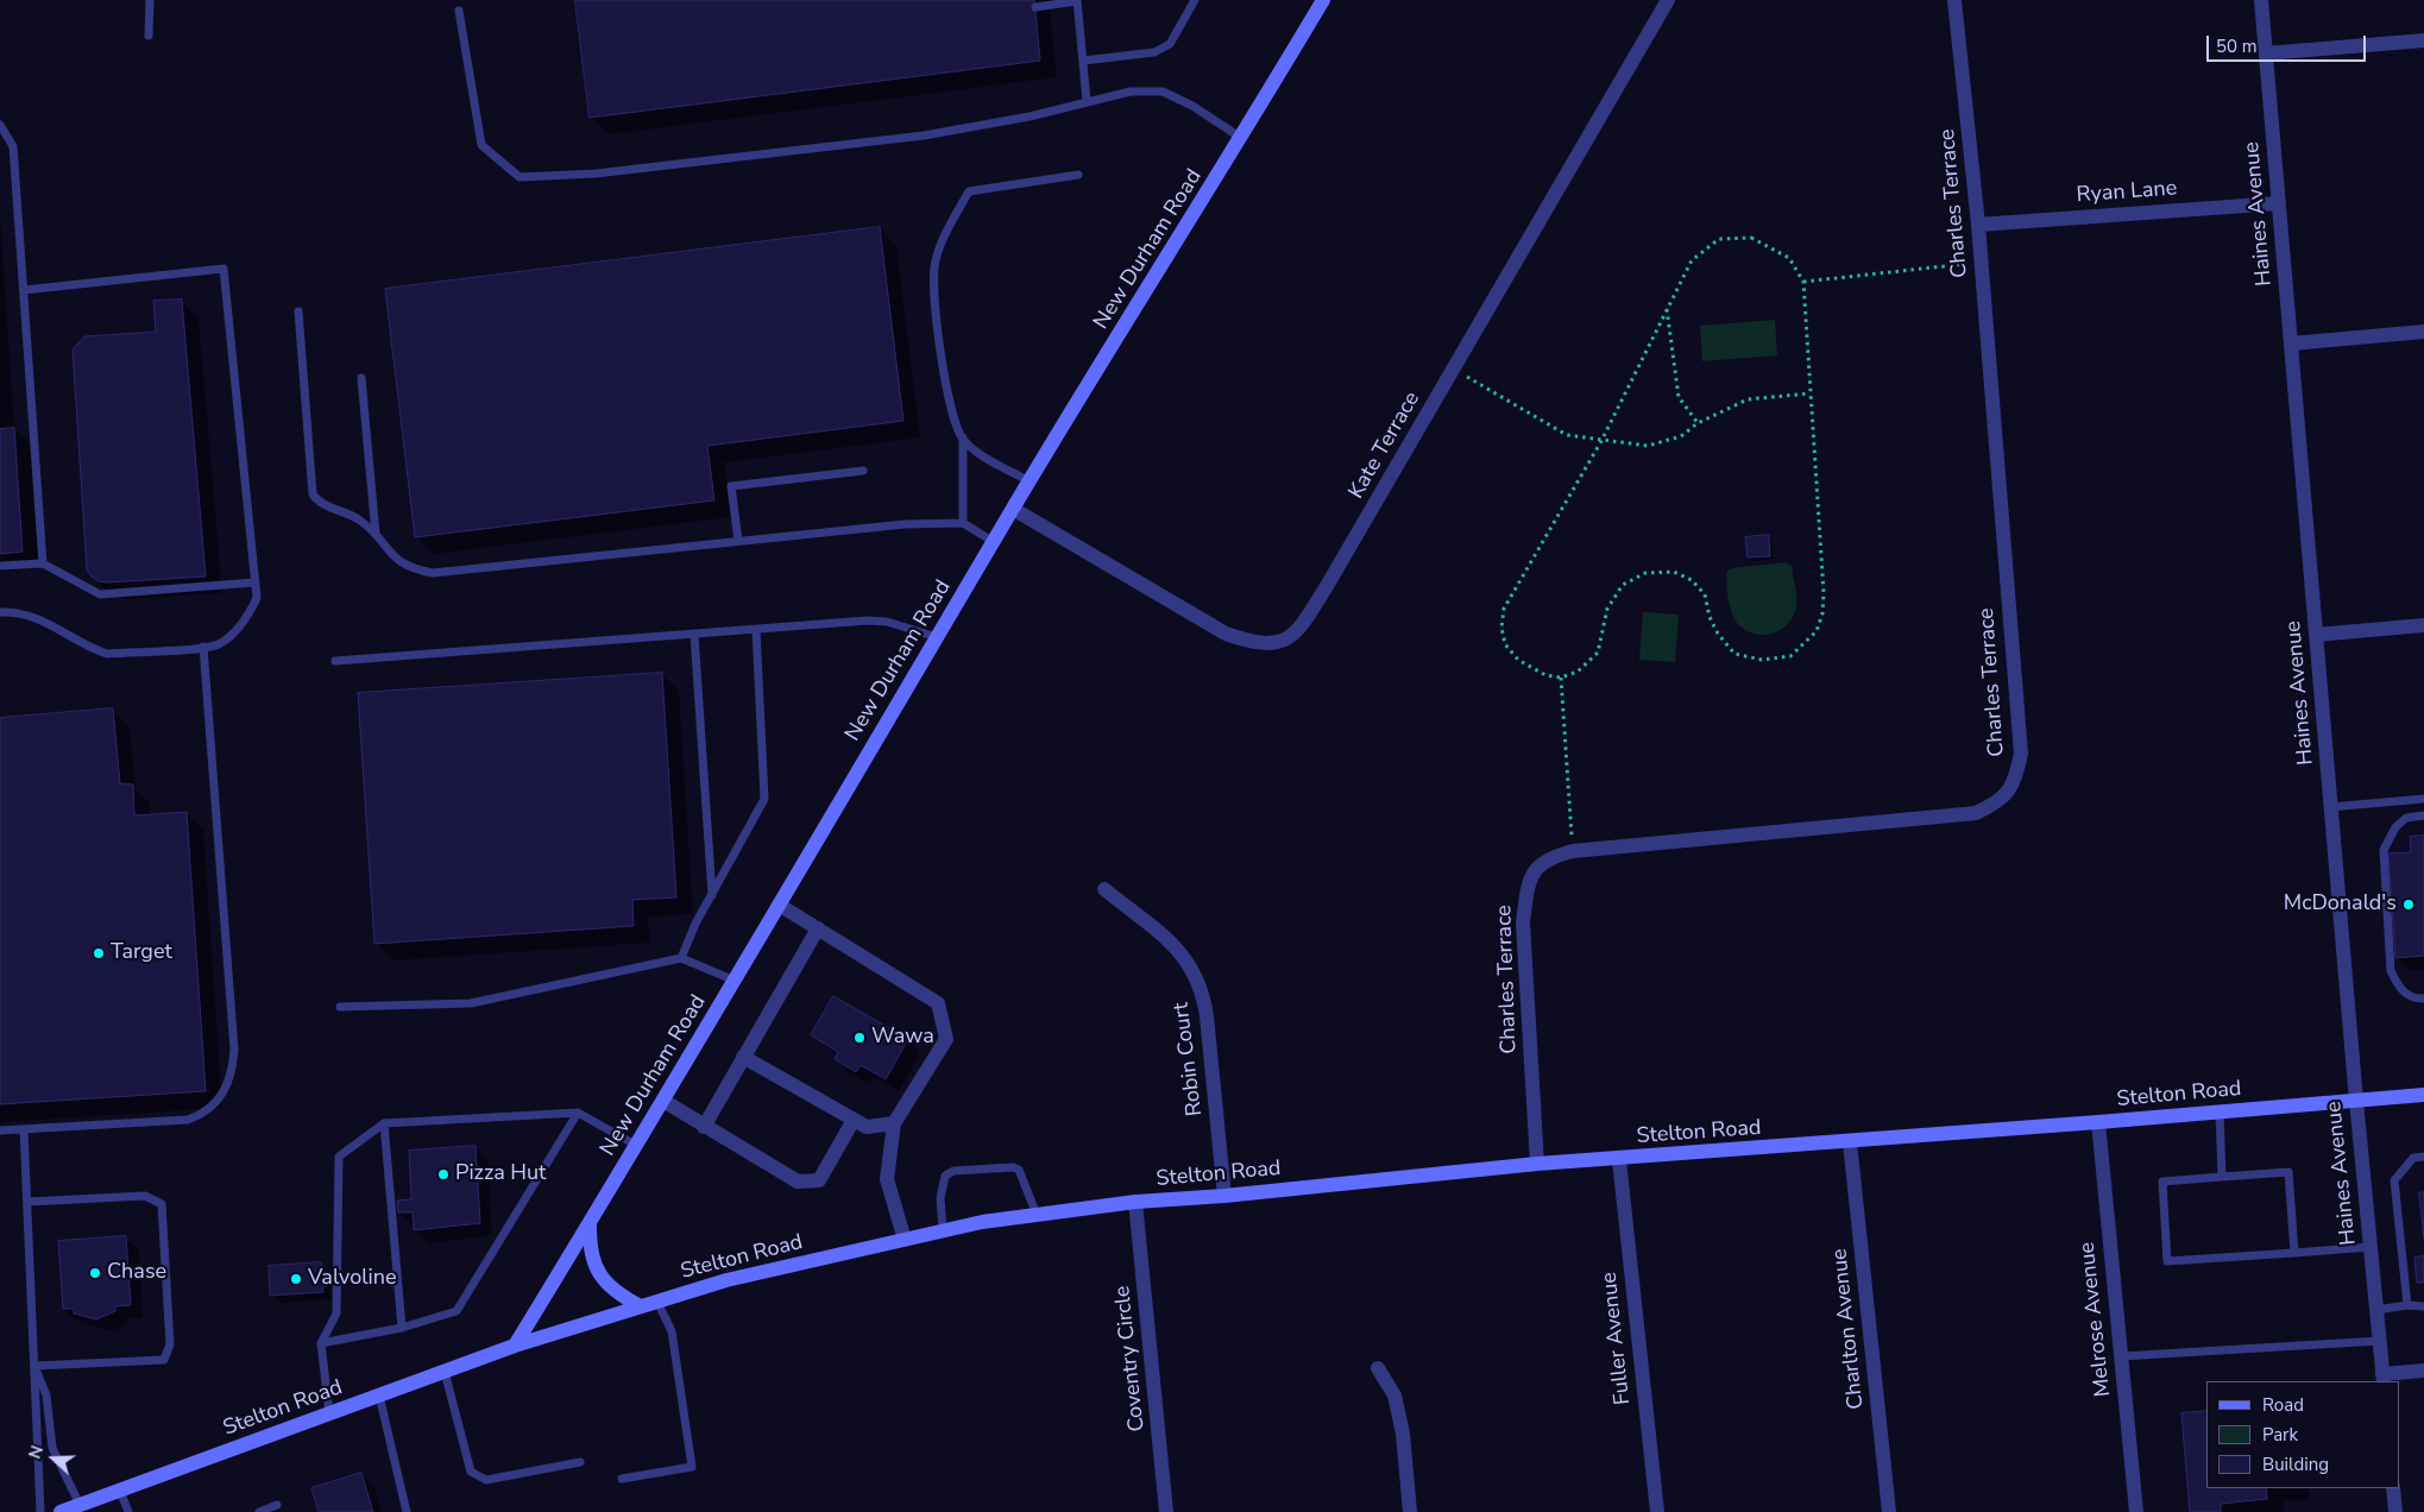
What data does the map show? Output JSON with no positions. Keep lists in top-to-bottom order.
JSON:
{
  "streets": {
    "main road": ["New Durham Road", "Stelton Road"],
    "street": [
      "Ryan Lane",
      "Charles Terrace",
      "Haines Avenue",
      "Kate Terrace",
      "Robin Court",
      "Melrose Avenue",
      "Charlton Avenue",
      "Fuller Avenue",
      "Coventry Circle"
    ]
  },
  "crossings": [
    ["Ryan Lane", "Charles Terrace"],
    ["Ryan Lane", "Haines Avenue"],
    ["Charles Terrace", "Stelton Road"],
    ["Haines Avenue", "Stelton Road"],
    ["New Durham Road", "Kate Terrace"],
    ["New Durham Road", "Stelton Road"],
    ["Robin Court", "Stelton Road"],
    ["Stelton Road", "Melrose Avenue"],
    ["Stelton Road", "Charlton Avenue"],
    ["Stelton Road", "Fuller Avenue"],
    ["Stelton Road", "Coventry Circle"]
  ],
  "places": [
    "McDonald's",
    "Target",
    "Wawa",
    "Pizza Hut",
    "Chase",
    "Valvoline"
  ],
  "legend": ["Road", "Park", "Building"],
  "scale_bar": "50 m",
  "north": "left"
}
